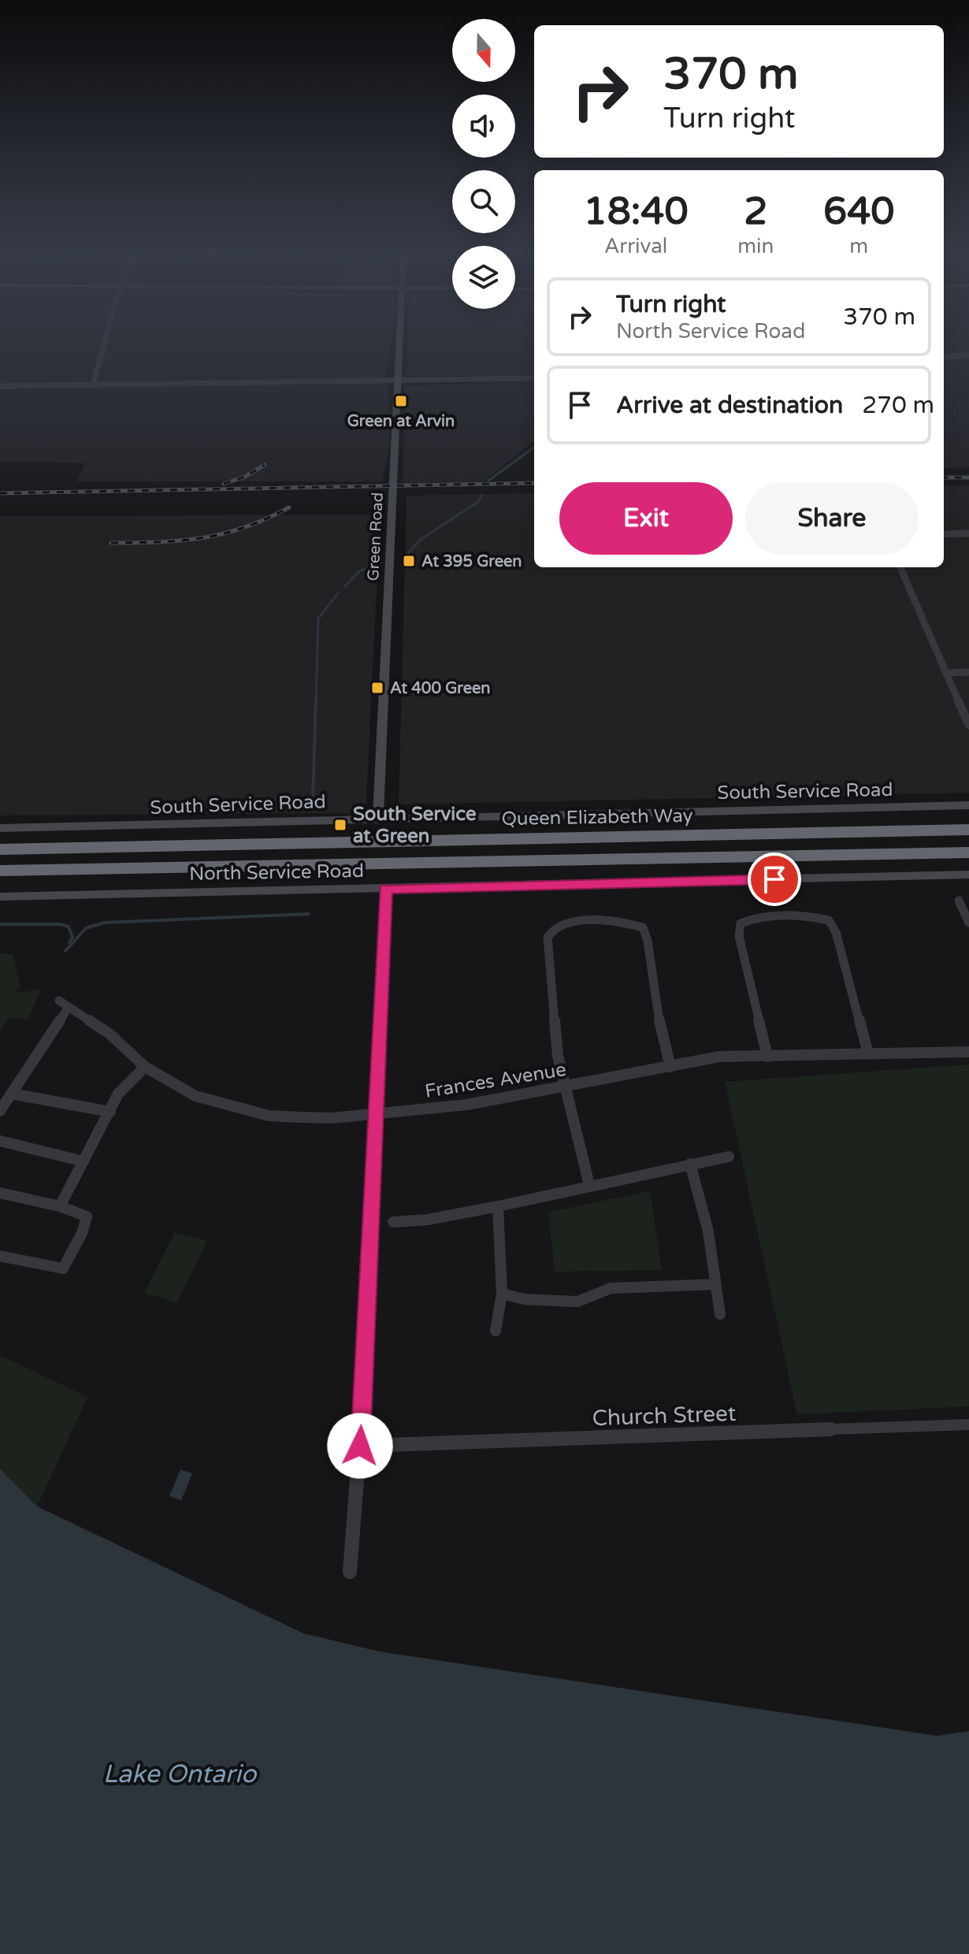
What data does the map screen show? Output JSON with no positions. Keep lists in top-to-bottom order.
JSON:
{
  "streets": {
    "highway": ["Queen Elizabeth Way"],
    "street": [
      "Green Road",
      "South Service Road",
      "North Service Road",
      "Frances Avenue",
      "Church Street"
    ]
  },
  "crossings": [
    ["Green Road", "South Service Road"]
  ],
  "water": ["Lake Ontario"],
  "places": {
    "transit": [
      "Green at Arvin",
      "At 395 Green",
      "At 400 Green",
      "South Service at Green"
    ]
  },
  "north": "bottom",
  "page": {
    "turn": ["370 m", "Turn right"],
    "eta": [
      "18:40",
      "Arrival",
      "2",
      "min",
      "640",
      "m"
    ],
    "list": [
      {
        "name": "Turn right",
        "note": "North Service Road",
        "value": "370 m"
      },
      {
        "name": "Arrive at destination",
        "value": "270 m"
      }
    ],
    "buttons": ["Exit", "Share"]
  }
}
